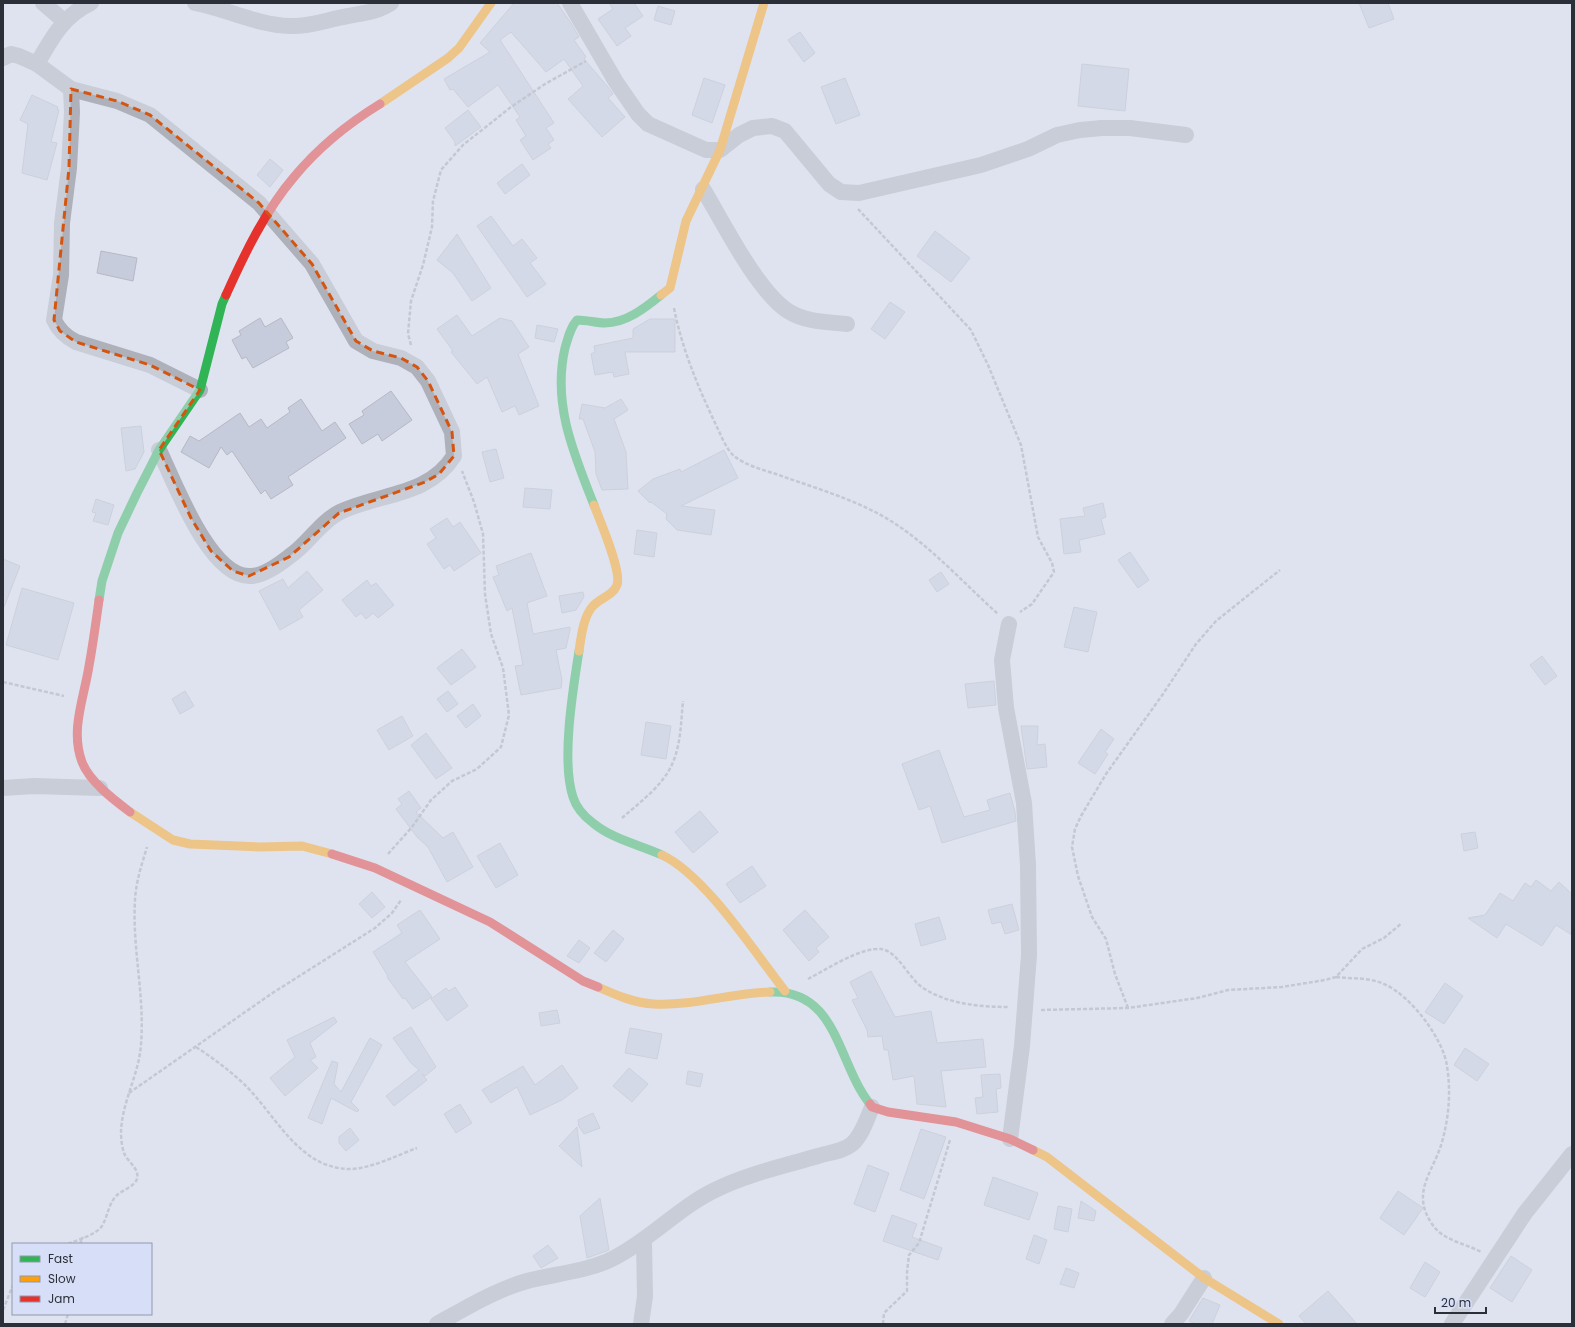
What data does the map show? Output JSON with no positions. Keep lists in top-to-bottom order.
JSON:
{
  "legend": ["Fast", "Slow", "Jam"],
  "scale_bar": "20 m"
}
